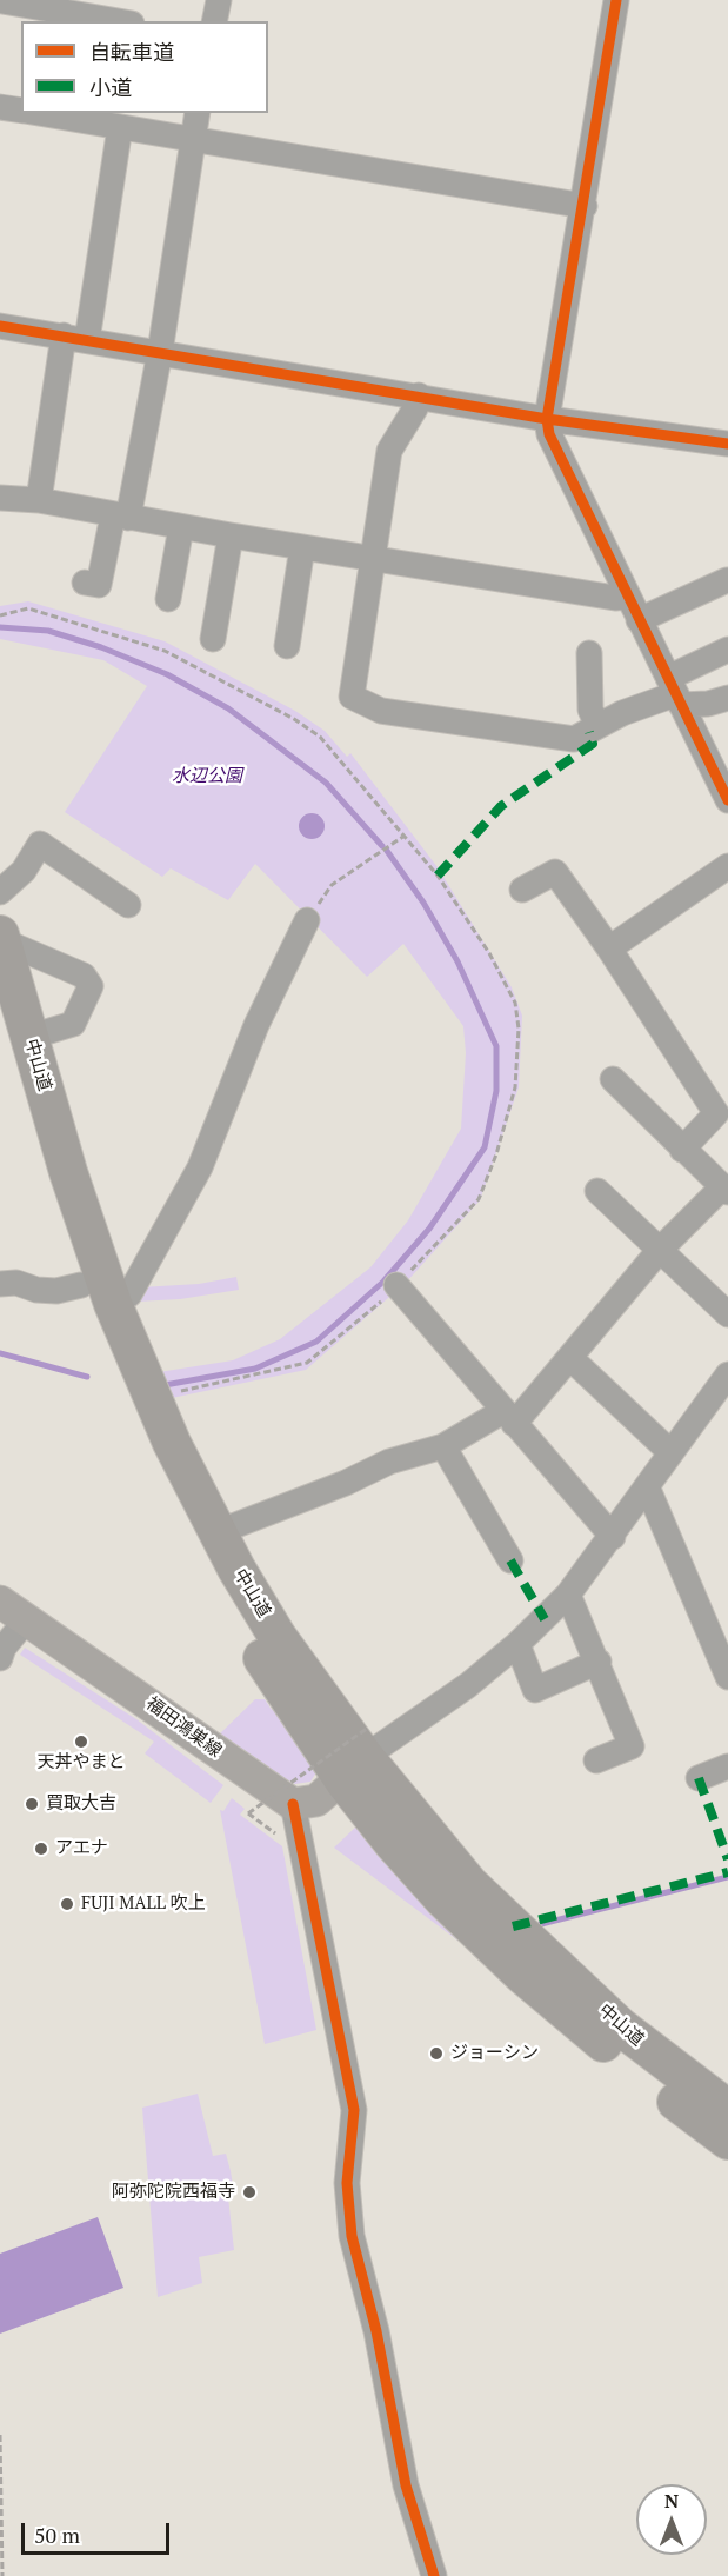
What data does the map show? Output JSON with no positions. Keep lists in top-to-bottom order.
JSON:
{
  "streets": {
    "highway": ["中山道"],
    "main road": ["福田鴻巣線"]
  },
  "parks": ["水辺公園"],
  "places": [
    "天丼やまと",
    "買取大吉",
    "アエナ",
    "FUJI MALL 吹上",
    "ジョーシン",
    "阿弥陀院西福寺"
  ],
  "legend": ["自転車道", "小道"],
  "scale_bar": "50 m",
  "north": "top"
}
